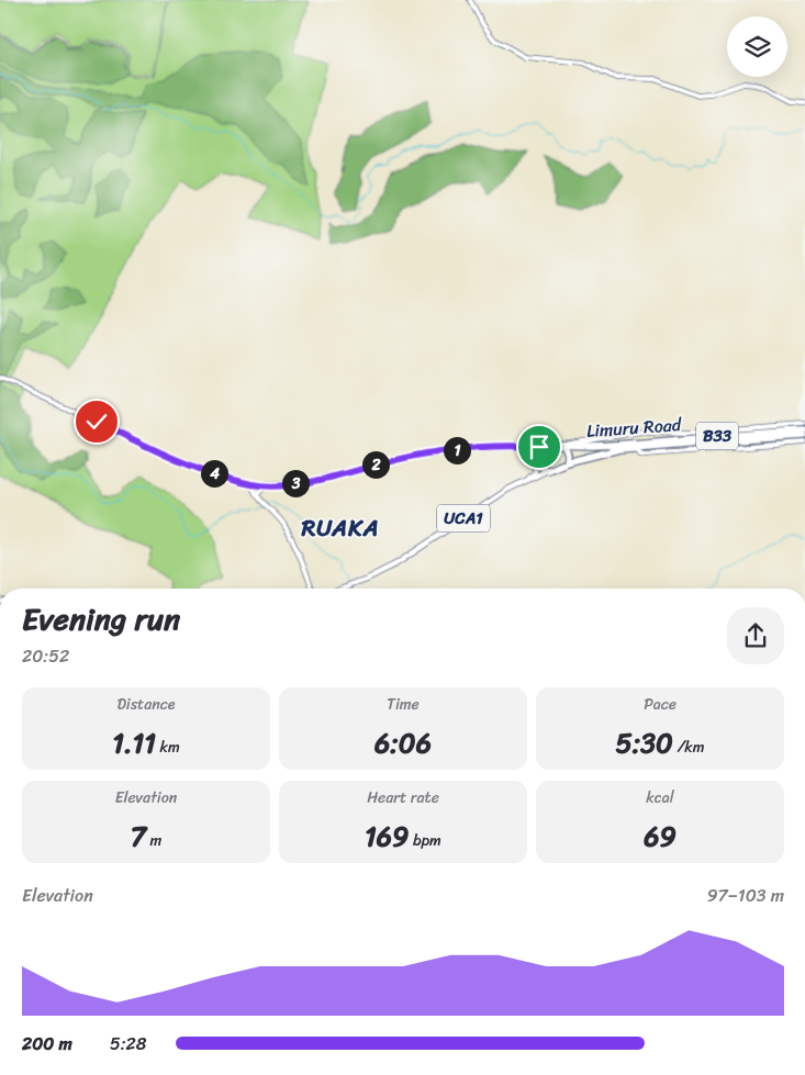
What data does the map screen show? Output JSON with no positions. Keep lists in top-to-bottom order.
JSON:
{
  "streets": {
    "highway": ["Limuru Road", "B33"],
    "main road": ["UCA1"]
  },
  "crossings": [
    ["Limuru Road", "B33"],
    ["Limuru Road", "UCA1"],
    ["B33", "UCA1"]
  ],
  "districts": ["RUAKA"],
  "page": {
    "pins": [
      "1",
      "2",
      "4",
      "3"
    ],
    "heading": ["Evening run", "20:52"],
    "stats": [
      ["Distance", "1.11 km"],
      ["Time", "6:06"],
      ["Pace", "5:30 /km"],
      ["Elevation", "7 m"],
      ["Heart rate", "169 bpm"],
      ["kcal", "69"]
    ],
    "chart": ["Elevation", "97–103 m"],
    "list": [
      {
        "name": "200 m",
        "note": "5:28"
      }
    ]
  }
}
